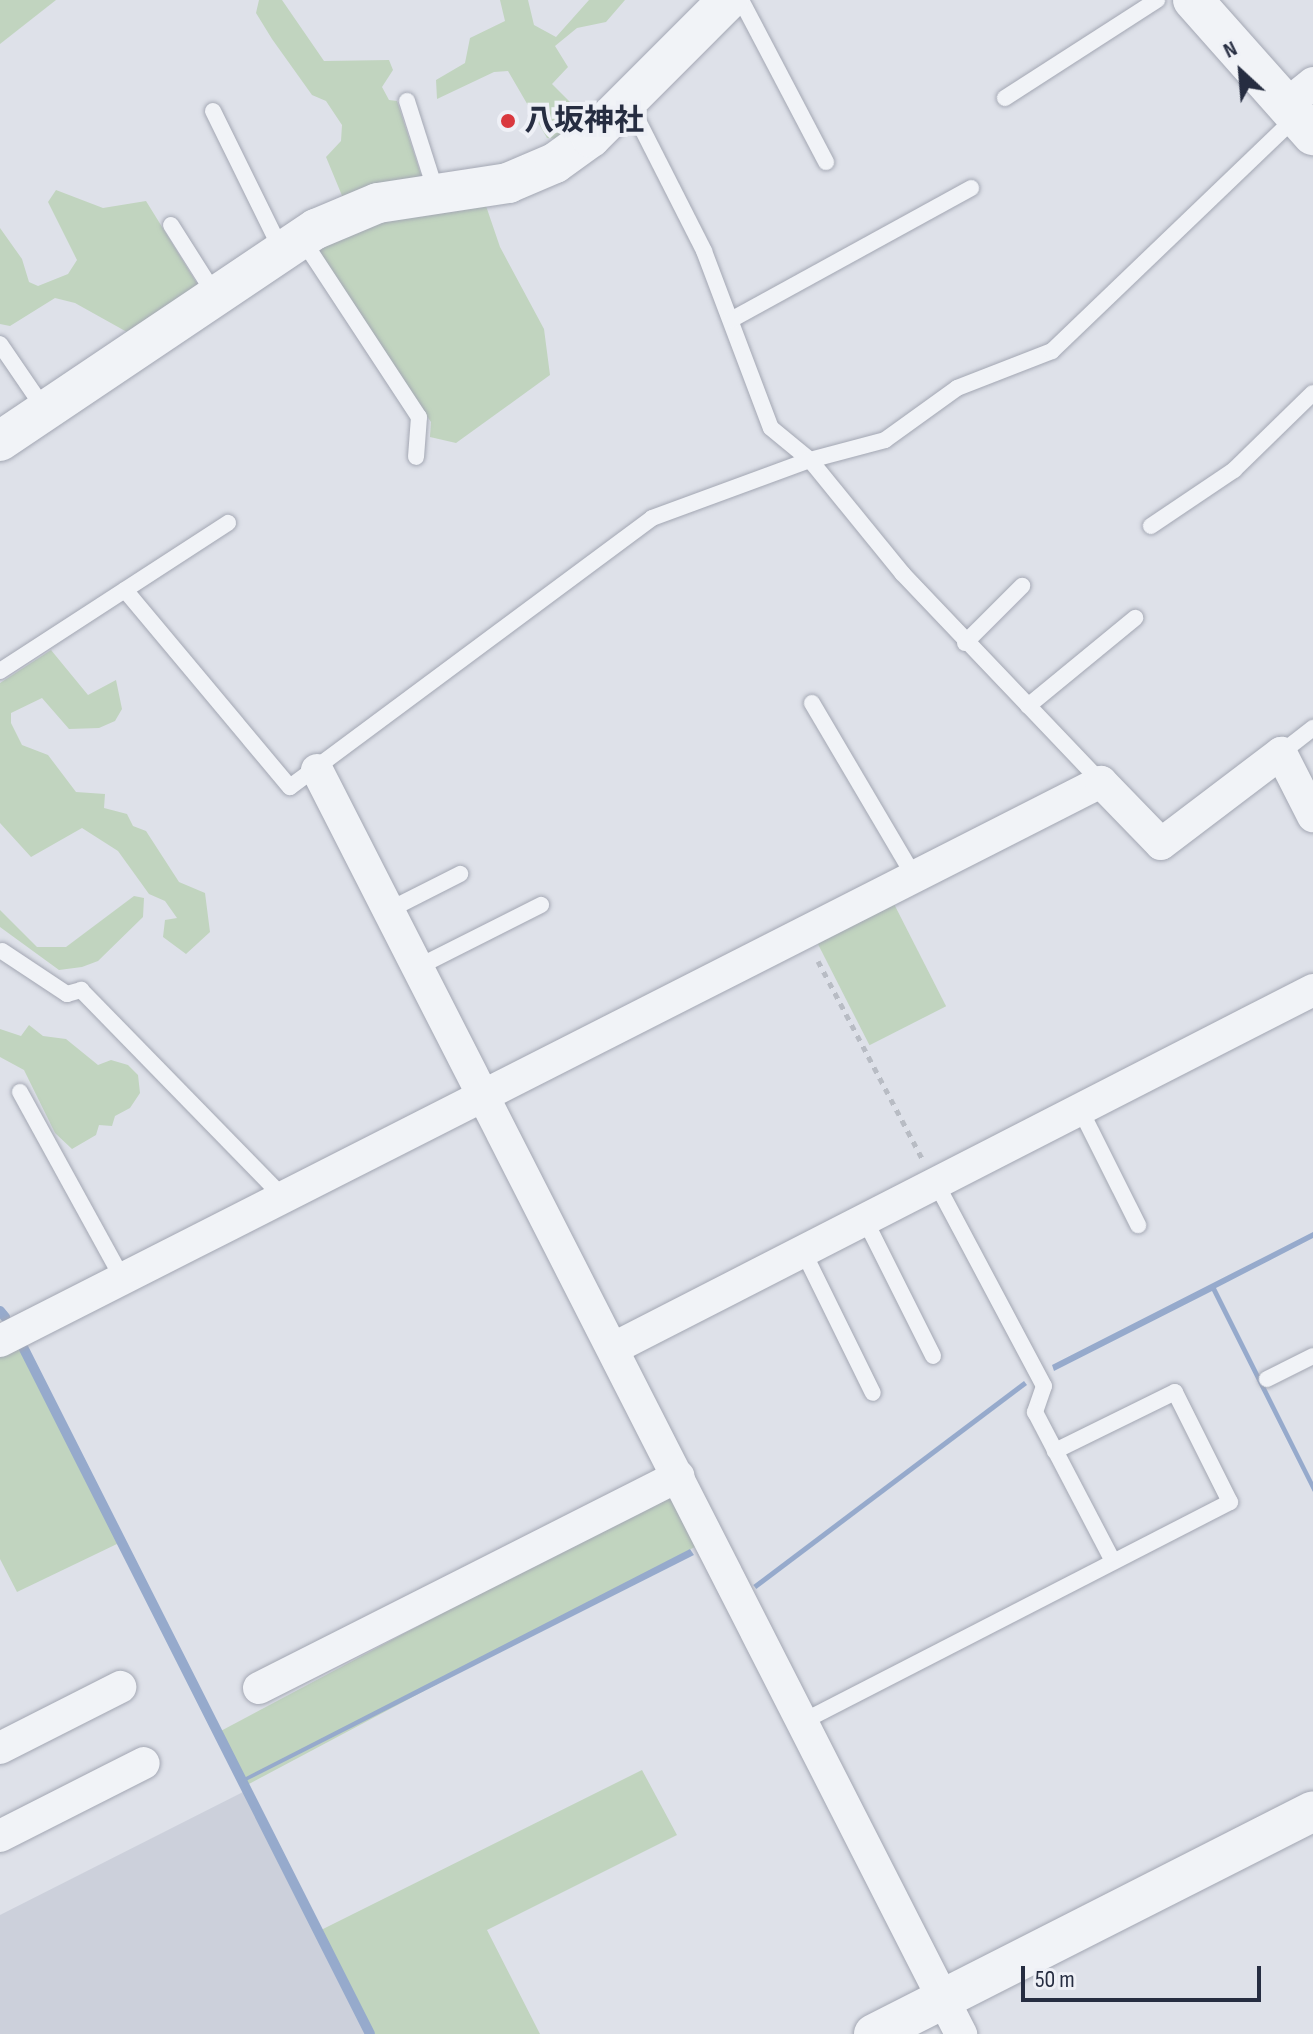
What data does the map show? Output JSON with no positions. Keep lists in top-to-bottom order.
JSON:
{
  "places": ["八坂神社"],
  "scale_bar": "50 m",
  "north": "top left"
}
